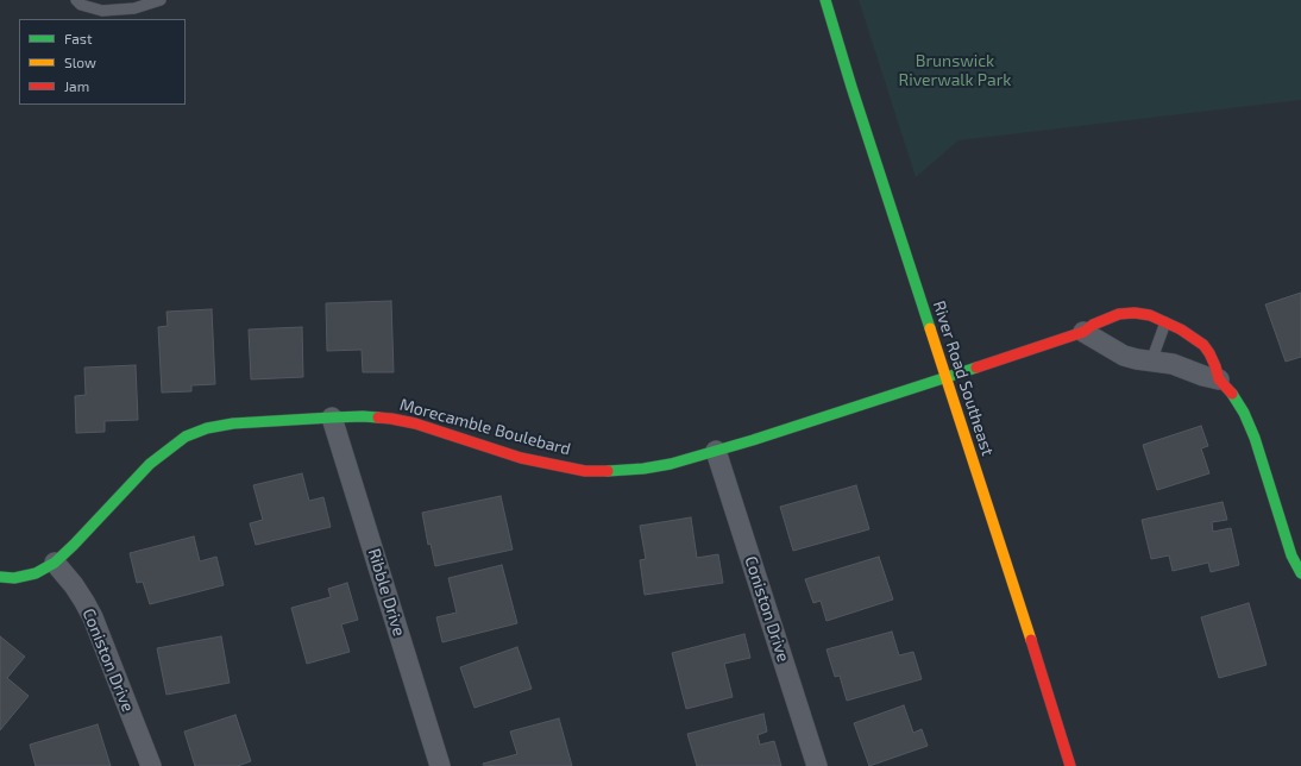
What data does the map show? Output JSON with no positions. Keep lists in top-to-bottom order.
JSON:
{
  "streets": {
    "street": [
      "River Road Southeast",
      "Morecamble Boulebard",
      "Ribble Drive",
      "Coniston Drive"
    ]
  },
  "crossings": [
    ["River Road Southeast", "Morecamble Boulebard"],
    ["Morecamble Boulebard", "Ribble Drive"],
    ["Morecamble Boulebard", "Coniston Drive"]
  ],
  "parks": ["Brunswick Riverwalk Park"],
  "legend": ["Fast", "Slow", "Jam"]
}
